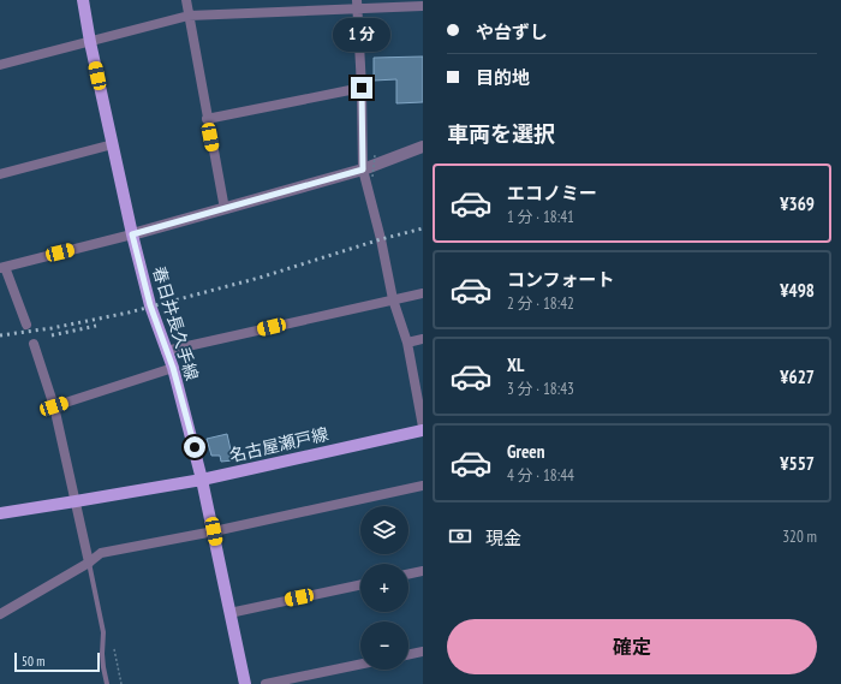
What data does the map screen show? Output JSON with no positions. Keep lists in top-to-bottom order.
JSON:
{
  "streets": {
    "main road": ["春日井長久手線", "名古屋瀬戸線"]
  },
  "crossings": [
    ["春日井長久手線", "名古屋瀬戸線"]
  ],
  "scale_bar": "50 m",
  "page": {
    "banner": ["や台ずし", "目的地"],
    "bubble": "1 分",
    "heading": "車両を選択",
    "list": [
      {
        "name": "エコノミー",
        "note": "1 分 · 18:41",
        "value": "¥369"
      },
      {
        "name": "コンフォート",
        "note": "2 分 · 18:42",
        "value": "¥498"
      },
      {
        "name": "XL",
        "note": "3 分 · 18:43",
        "value": "¥627"
      },
      {
        "name": "Green",
        "note": "4 分 · 18:44",
        "value": "¥557"
      }
    ],
    "map_buttons": ["+", "−"],
    "pay": ["現金", "320 m"],
    "buttons": "確定",
    "scale": "50 m"
  }
}
